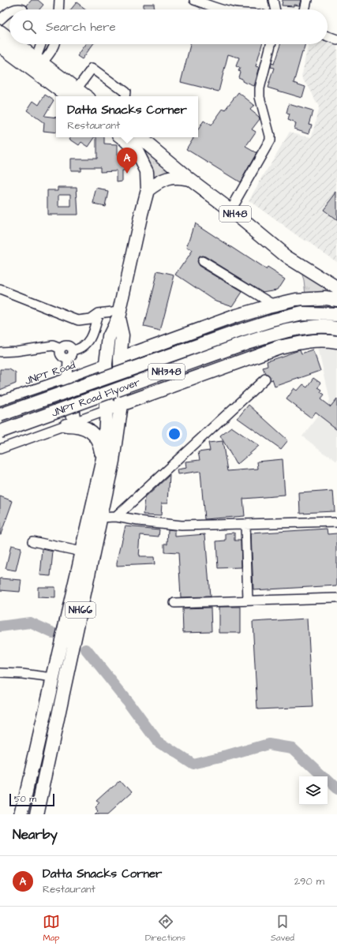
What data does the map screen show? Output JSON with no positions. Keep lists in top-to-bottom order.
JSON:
{
  "streets": {
    "highway": [
      "NH48",
      "NH348",
      "JNPT Road Flyover",
      "NH66"
    ],
    "street": ["JNPT Road"]
  },
  "scale_bar": "50 m",
  "page": {
    "search": "Search here",
    "popup": ["Datta Snacks Corner", "Restaurant"],
    "pins": "A",
    "scale": "50 m",
    "heading": "Nearby",
    "list": [
      {
        "mark": "A",
        "name": "Datta Snacks Corner",
        "note": "Restaurant",
        "value": "290 m"
      }
    ],
    "nav": ["Map", "Directions", "Saved"]
  }
}
